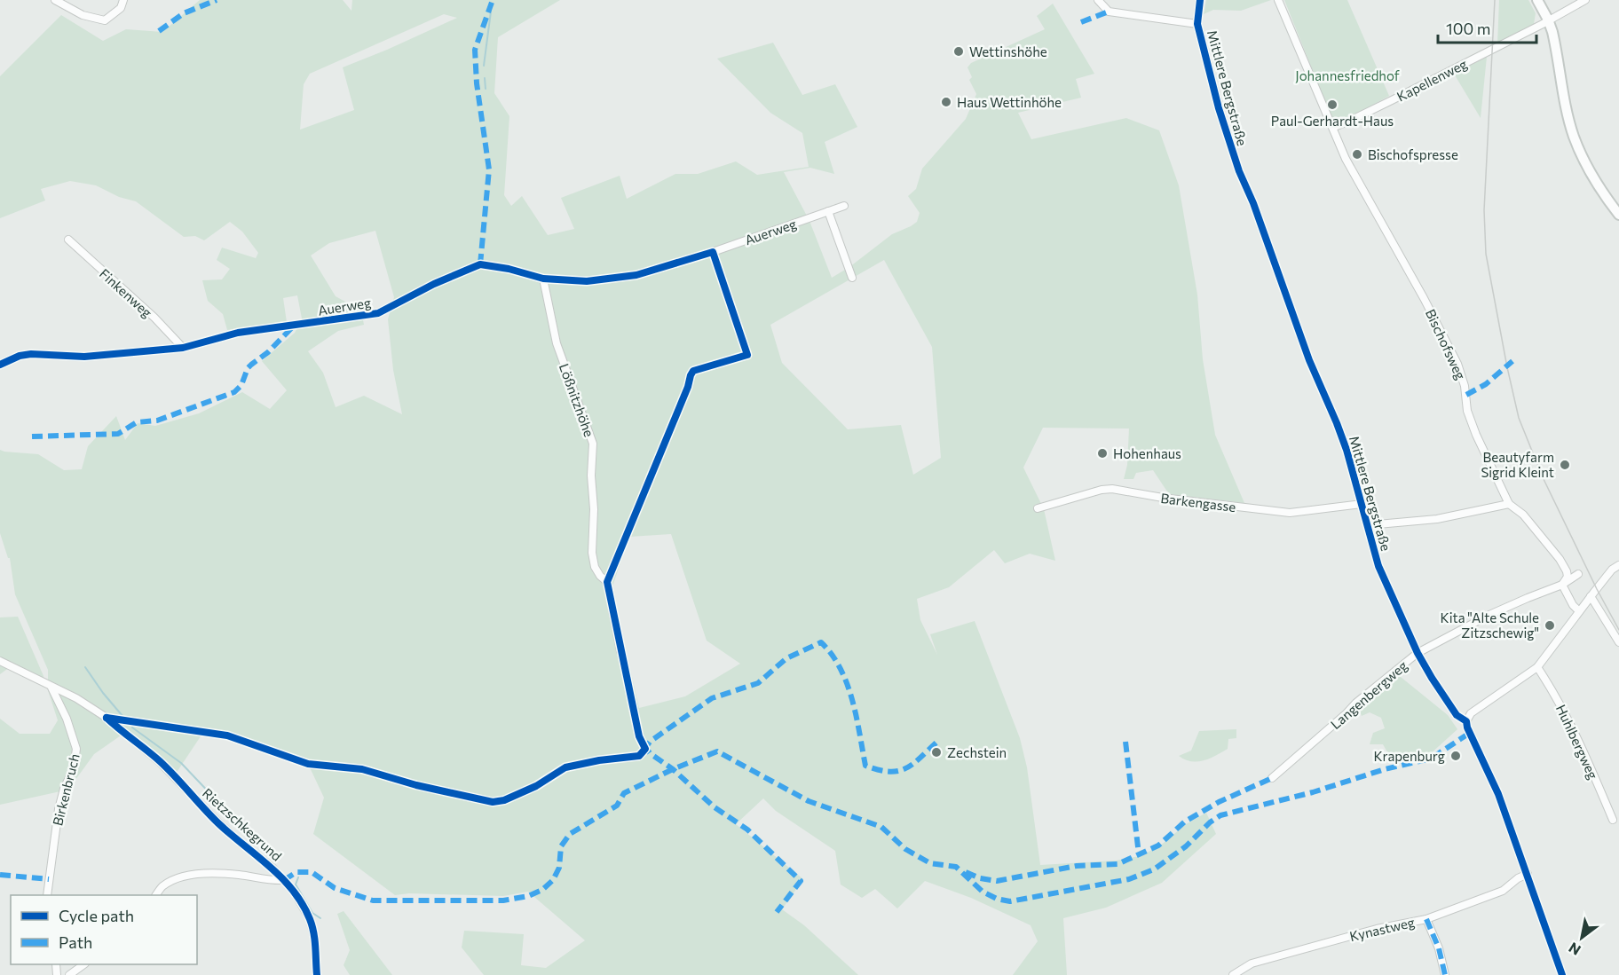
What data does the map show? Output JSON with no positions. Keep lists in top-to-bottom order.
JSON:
{
  "streets": {
    "street": [
      "Kapellenweg",
      "Mittlere Bergstraße",
      "Auerweg",
      "Finkenweg",
      "Bischofsweg",
      "Lößnitzhöhe",
      "Barkengasse",
      "Langenbergweg",
      "Huhlbergweg",
      "Birkenbruch",
      "Rietzschkegrund",
      "Kynastweg"
    ]
  },
  "crossings": [
    ["Kapellenweg", "Bischofsweg"],
    ["Mittlere Bergstraße", "Barkengasse"],
    ["Mittlere Bergstraße", "Langenbergweg"],
    ["Mittlere Bergstraße", "Kynastweg"],
    ["Auerweg", "Finkenweg"],
    ["Auerweg", "Lößnitzhöhe"],
    ["Bischofsweg", "Langenbergweg"],
    ["Birkenbruch", "Rietzschkegrund"]
  ],
  "parks": ["Johannesfriedhof"],
  "places": [
    "Wettinshöhe",
    "Haus Wettinhöhe",
    "Paul-Gerhardt-Haus",
    "Bischofspresse",
    "Hohenhaus",
    "Beautyfarm Sigrid Kleint",
    "Kita \"Alte Schule Zitzschewig\"",
    "Zechstein",
    "Krapenburg"
  ],
  "legend": ["Cycle path", "Path"],
  "scale_bar": "100 m",
  "north": "bottom left"
}
